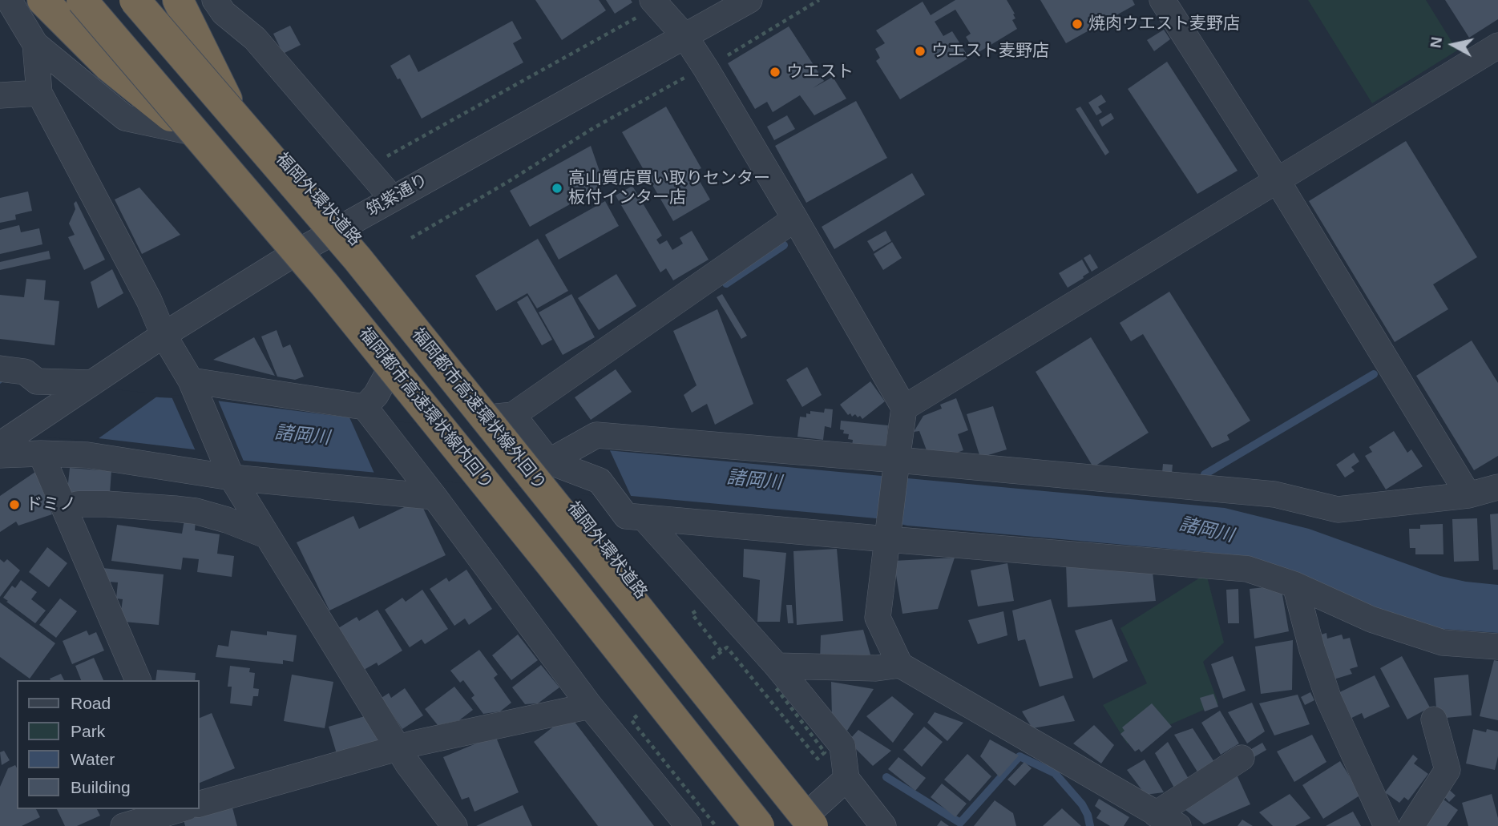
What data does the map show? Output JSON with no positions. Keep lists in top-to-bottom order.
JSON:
{
  "streets": {
    "highway": ["福岡外環状道路", "福岡都市高速環状線内回り", "福岡都市高速環状線外回り"],
    "street": ["筑紫通り"]
  },
  "crossings": [
    ["筑紫通り", "福岡外環状道路"],
    ["福岡外環状道路", "福岡都市高速環状線外回り"]
  ],
  "water": ["諸岡川"],
  "places": [
    "焼肉ウエスト麦野店",
    "ウエスト麦野店",
    "ウエスト",
    "高山質店買い取りセンター 板付インター店",
    "ドミノ"
  ],
  "legend": [
    "Road",
    "Park",
    "Water",
    "Building"
  ],
  "north": "left"
}
